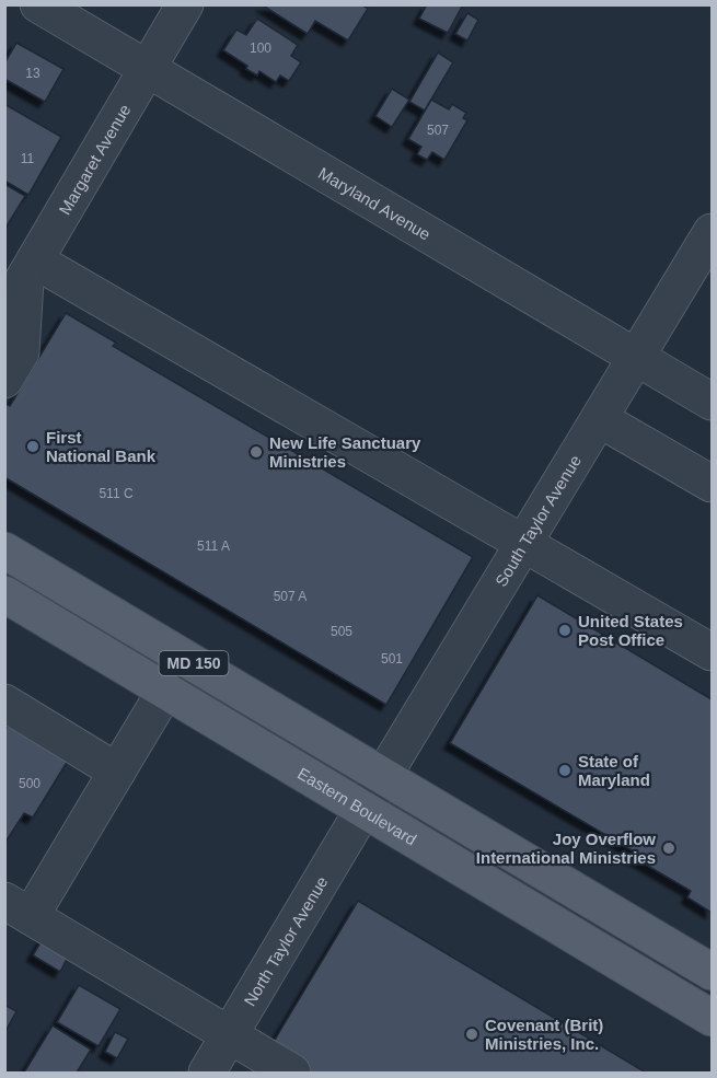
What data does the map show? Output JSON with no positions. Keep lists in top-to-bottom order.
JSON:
{
  "streets": {
    "main road": ["MD 150", "Eastern Boulevard"],
    "street": [
      "Margaret Avenue",
      "Maryland Avenue",
      "South Taylor Avenue",
      "North Taylor Avenue"
    ]
  },
  "crossings": [
    ["Margaret Avenue", "Maryland Avenue"],
    ["Maryland Avenue", "South Taylor Avenue"],
    ["South Taylor Avenue", "MD 150"],
    ["South Taylor Avenue", "Eastern Boulevard"],
    ["South Taylor Avenue", "North Taylor Avenue"],
    ["Eastern Boulevard", "North Taylor Avenue"]
  ],
  "places": [
    "First National Bank",
    "New Life Sanctuary Ministries",
    "United States Post Office",
    "State of Maryland",
    "Joy Overflow International Ministries",
    "Covenant (Brit) Ministries, Inc."
  ],
  "house_numbers": [
    "100",
    "13",
    "507",
    "11",
    "511 C",
    "511 A",
    "507 A",
    "505",
    "501",
    "500"
  ]
}
